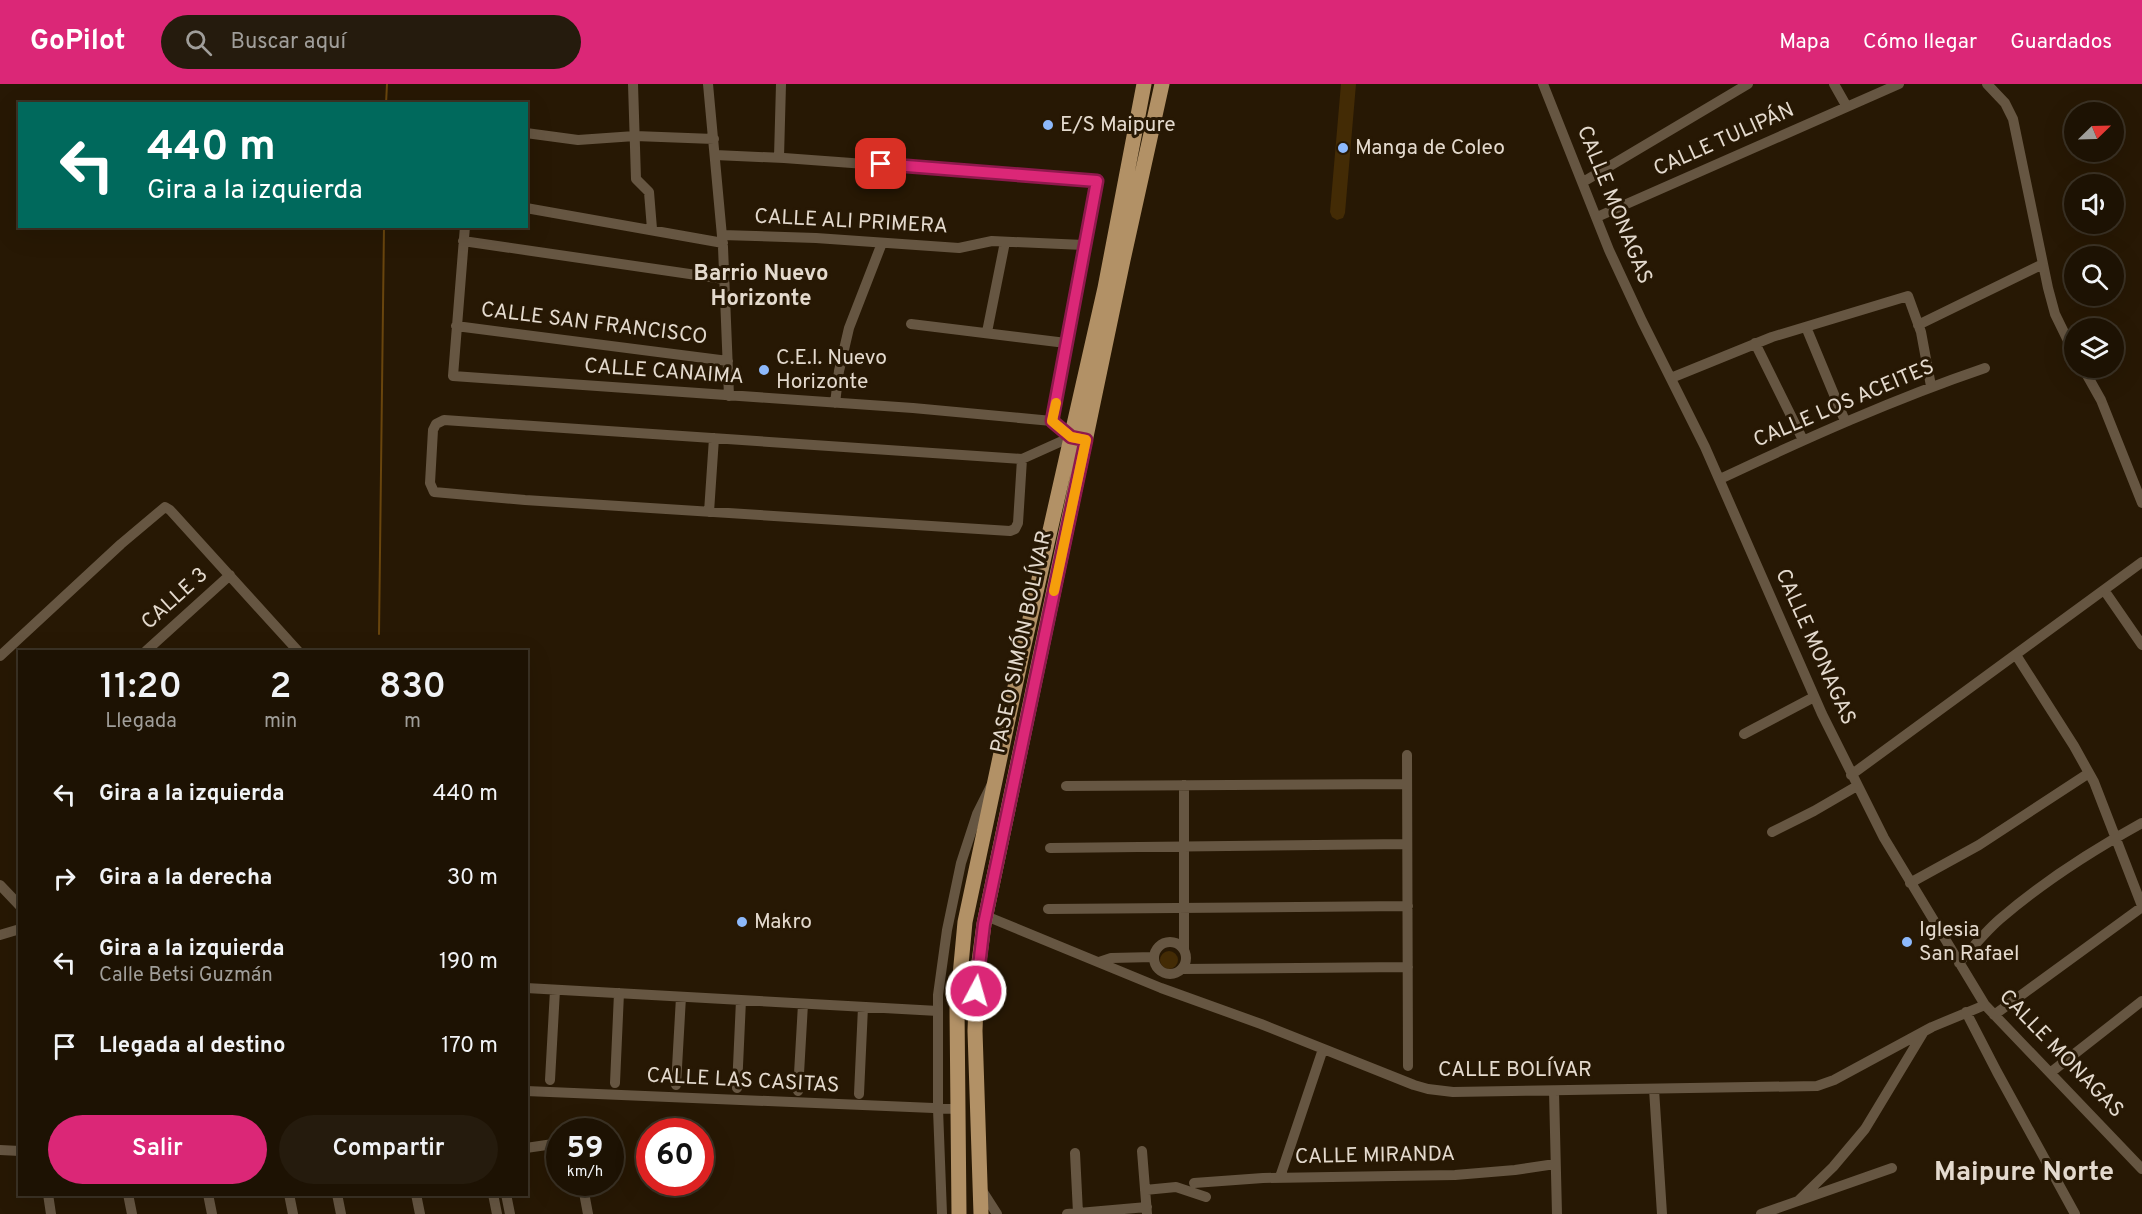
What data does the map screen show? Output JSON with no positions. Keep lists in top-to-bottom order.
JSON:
{
  "streets": {
    "main road": ["PASEO SIMÓN BOLÍVAR"],
    "street": [
      "CALLE TULIPÁN",
      "CALLE MONAGAS",
      "CALLE ALI PRIMERA",
      "CALLE SAN FRANCISCO",
      "CALLE CANAIMA",
      "CALLE LOS ACEITES",
      "CALLE 3",
      "CALLE BOLÍVAR",
      "CALLE LAS CASITAS",
      "CALLE MIRANDA"
    ]
  },
  "crossings": [
    ["CALLE TULIPÁN", "CALLE MONAGAS"],
    ["CALLE MONAGAS", "CALLE LOS ACEITES"],
    ["CALLE MONAGAS", "CALLE BOLÍVAR"],
    ["CALLE SAN FRANCISCO", "CALLE CANAIMA"],
    ["PASEO SIMÓN BOLÍVAR", "CALLE BOLÍVAR"],
    ["PASEO SIMÓN BOLÍVAR", "CALLE LAS CASITAS"]
  ],
  "districts": ["Barrio Nuevo Horizonte", "Maipure Norte"],
  "places": [
    "E/S Maipure",
    "Manga de Coleo",
    "C.E.I. Nuevo Horizonte",
    "Makro",
    "Iglesia San Rafael"
  ],
  "north": "top right",
  "page": {
    "header": "GoPilot",
    "search": "Buscar aquí",
    "nav": ["Mapa", "Cómo llegar", "Guardados"],
    "turn": ["440 m", "Gira a la izquierda"],
    "eta": [
      "11:20",
      "Llegada",
      "2",
      "min",
      "830",
      "m"
    ],
    "list": [
      {
        "name": "Gira a la izquierda",
        "value": "440 m"
      },
      {
        "name": "Gira a la derecha",
        "value": "30 m"
      },
      {
        "name": "Gira a la izquierda",
        "note": "Calle Betsi Guzmán",
        "value": "190 m"
      },
      {
        "name": "Llegada al destino",
        "value": "170 m"
      }
    ],
    "buttons": ["Salir", "Compartir"],
    "speed": "59 km/h",
    "limit": "60"
  }
}
